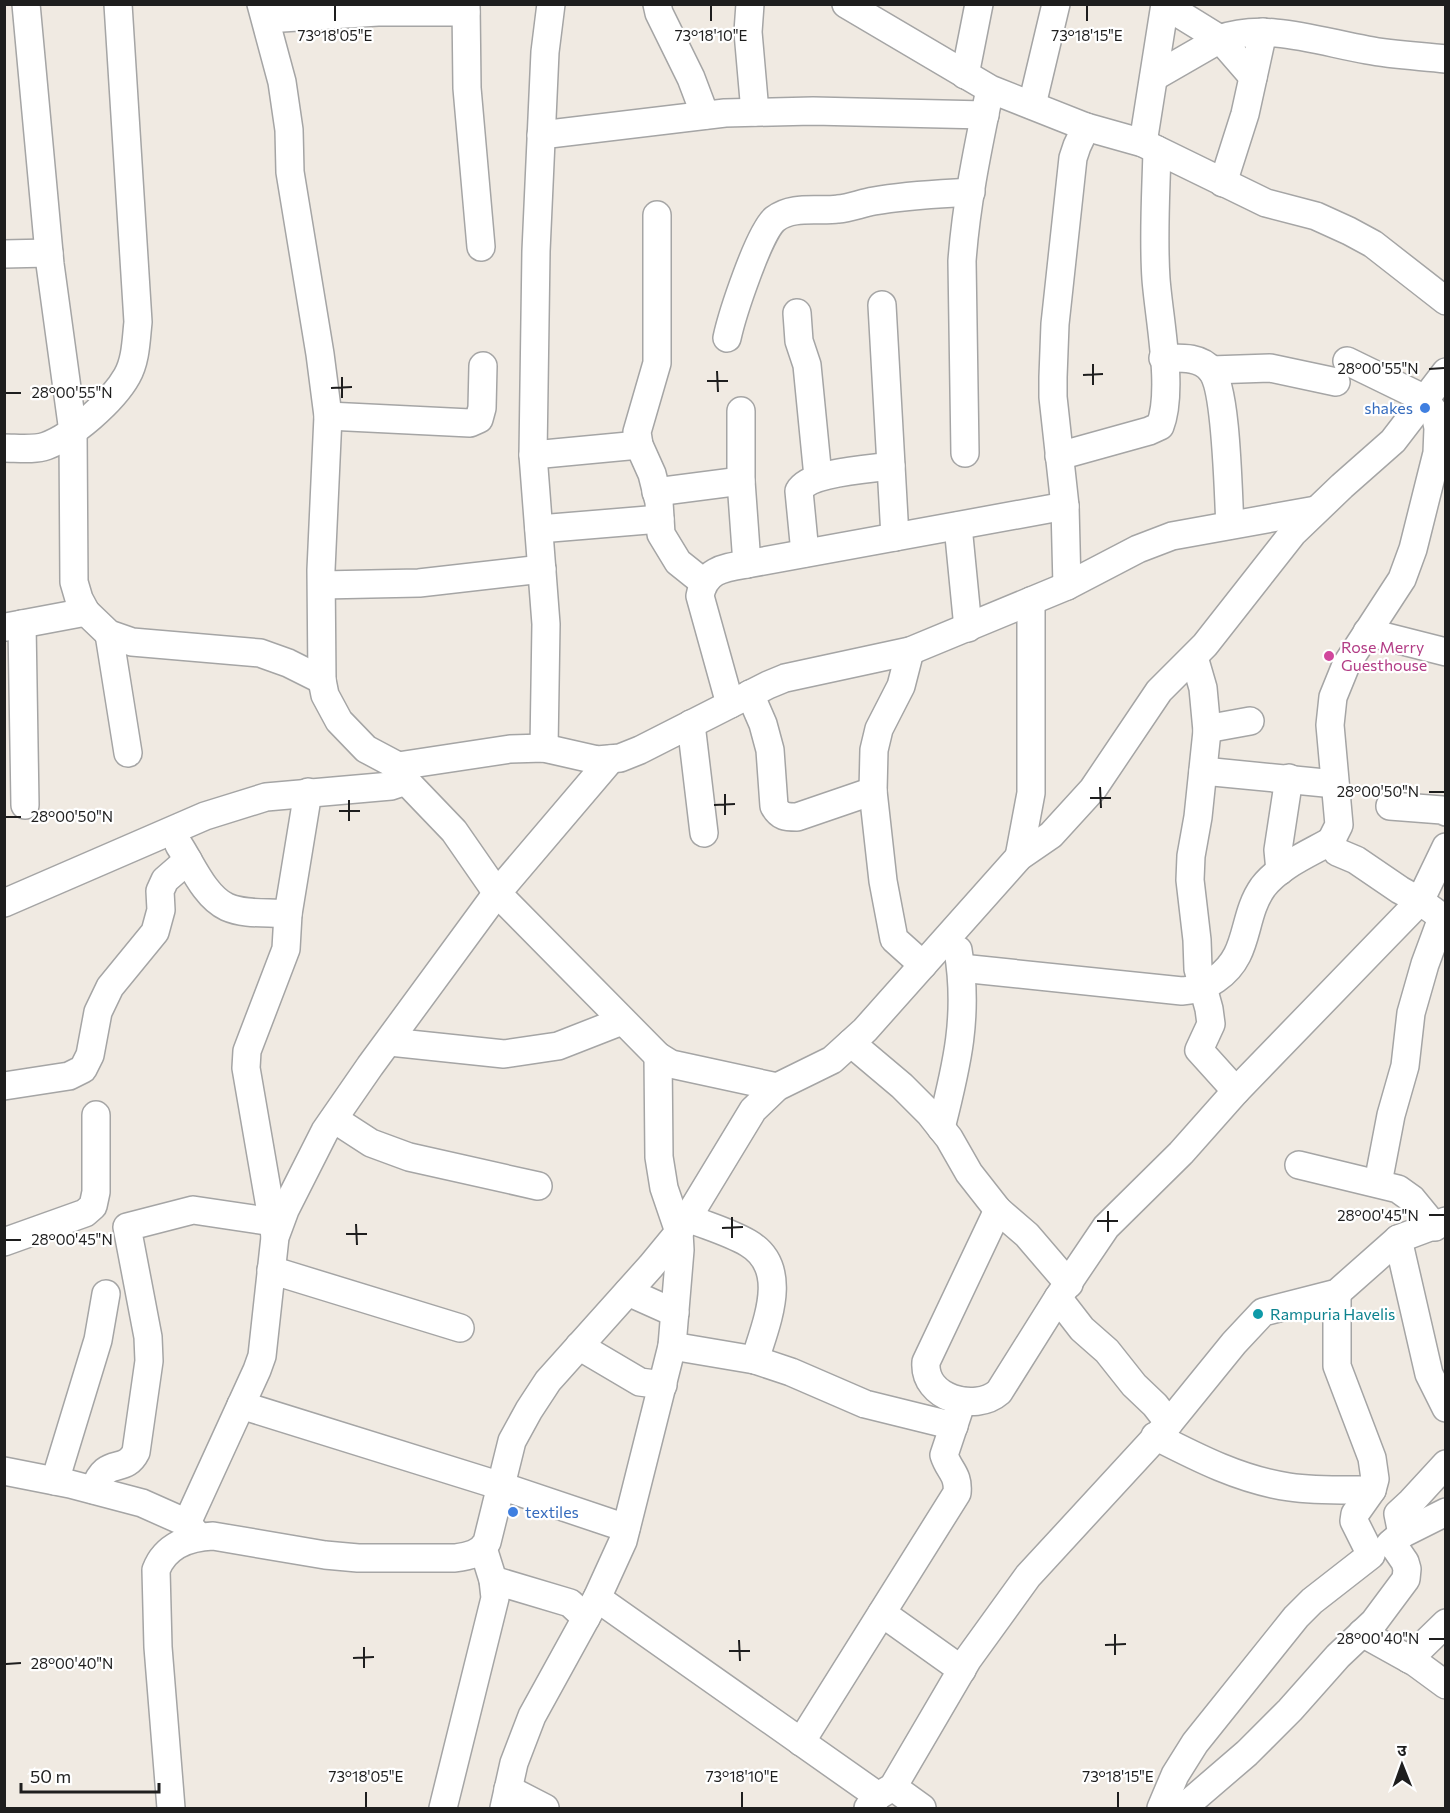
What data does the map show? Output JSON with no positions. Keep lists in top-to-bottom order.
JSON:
{
  "places": [
    "shakes",
    "Rose Merry Guesthouse",
    "Rampuria Havelis",
    "textiles"
  ],
  "scale_bar": "50 m",
  "north": "top",
  "coordinates": [
    "73°18'05\"E",
    "73°18'10\"E",
    "73°18'15\"E",
    "28°00'55\"N",
    "28°00'50\"N",
    "28°00'45\"N",
    "28°00'40\"N"
  ]
}
